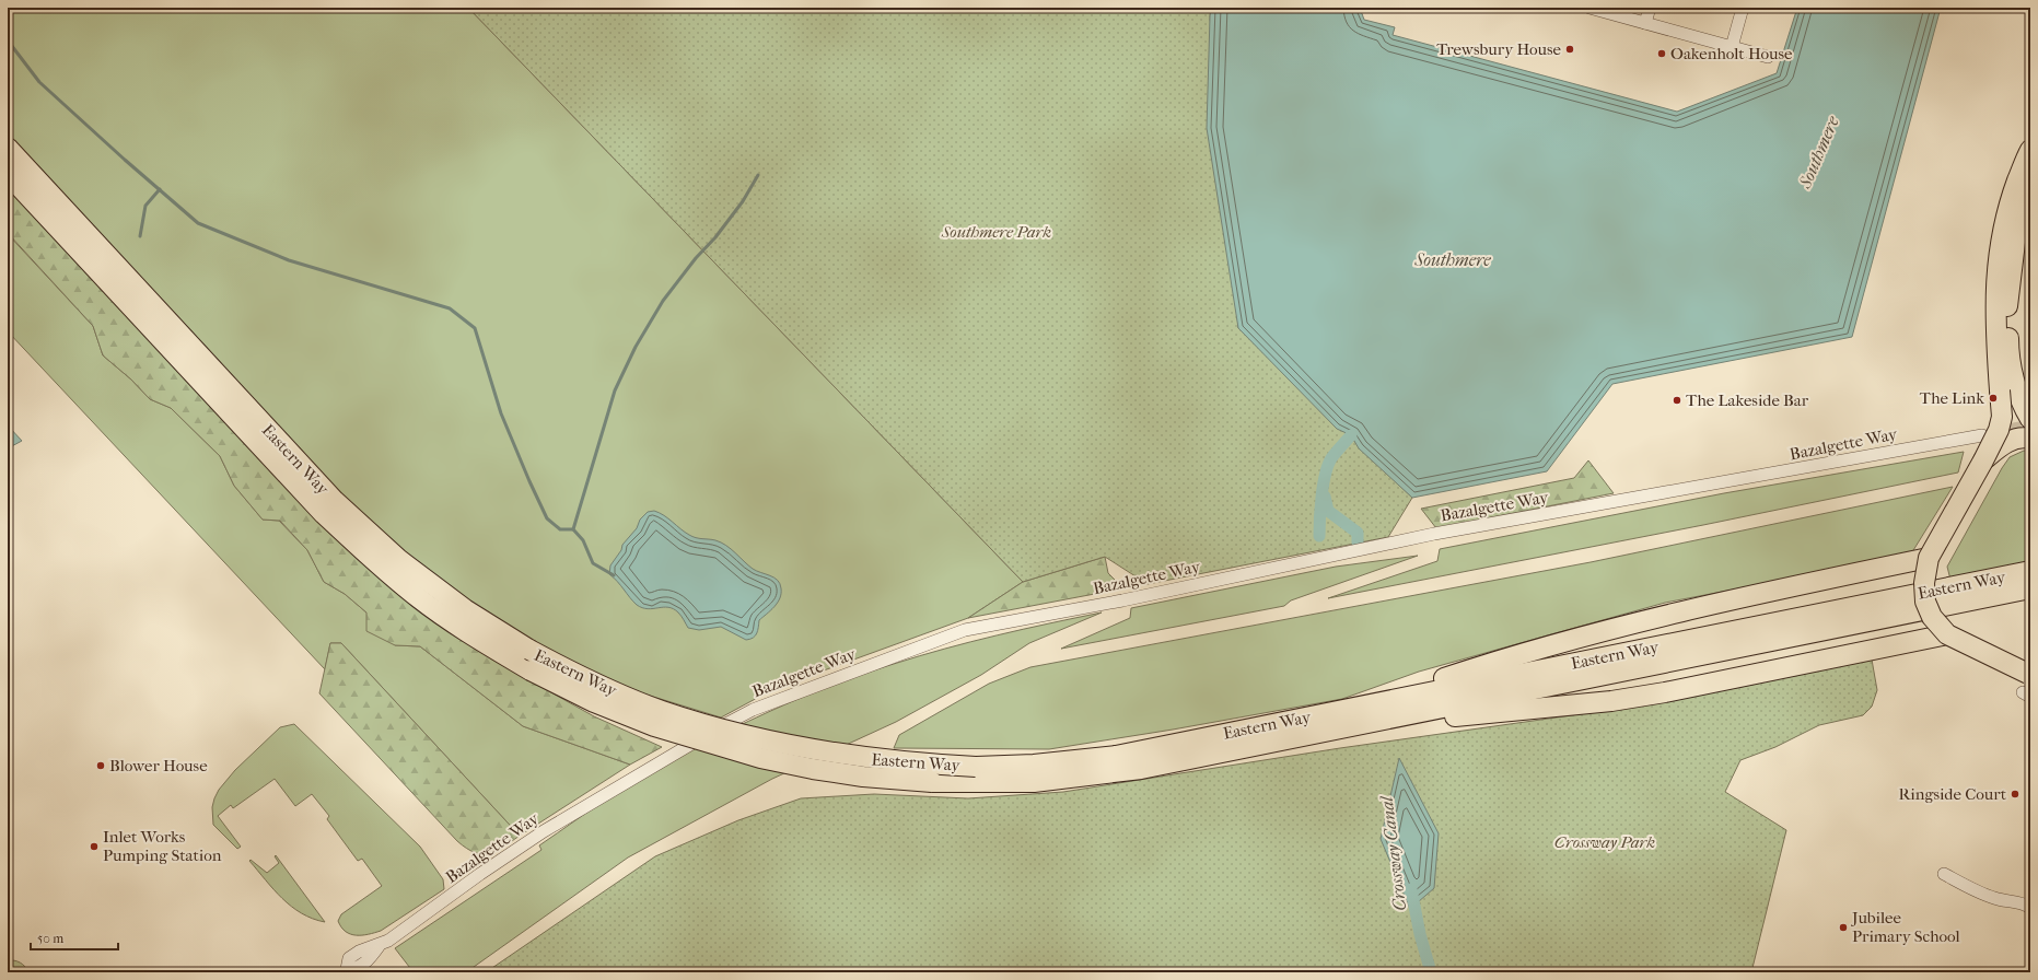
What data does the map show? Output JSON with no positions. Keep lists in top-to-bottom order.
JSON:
{
  "streets": {
    "main road": ["Eastern Way"],
    "street": ["Bazalgette Way"]
  },
  "water": ["Southmere", "Crossway Canal"],
  "parks": ["Southmere Park", "Crossway Park"],
  "places": [
    "Trewsbury House",
    "Oakenholt House",
    "The Link",
    "The Lakeside Bar",
    "Blower House",
    "Ringside Court",
    "Inlet Works Pumping Station",
    "Jubilee Primary School"
  ],
  "scale_bar": "50 m"
}
